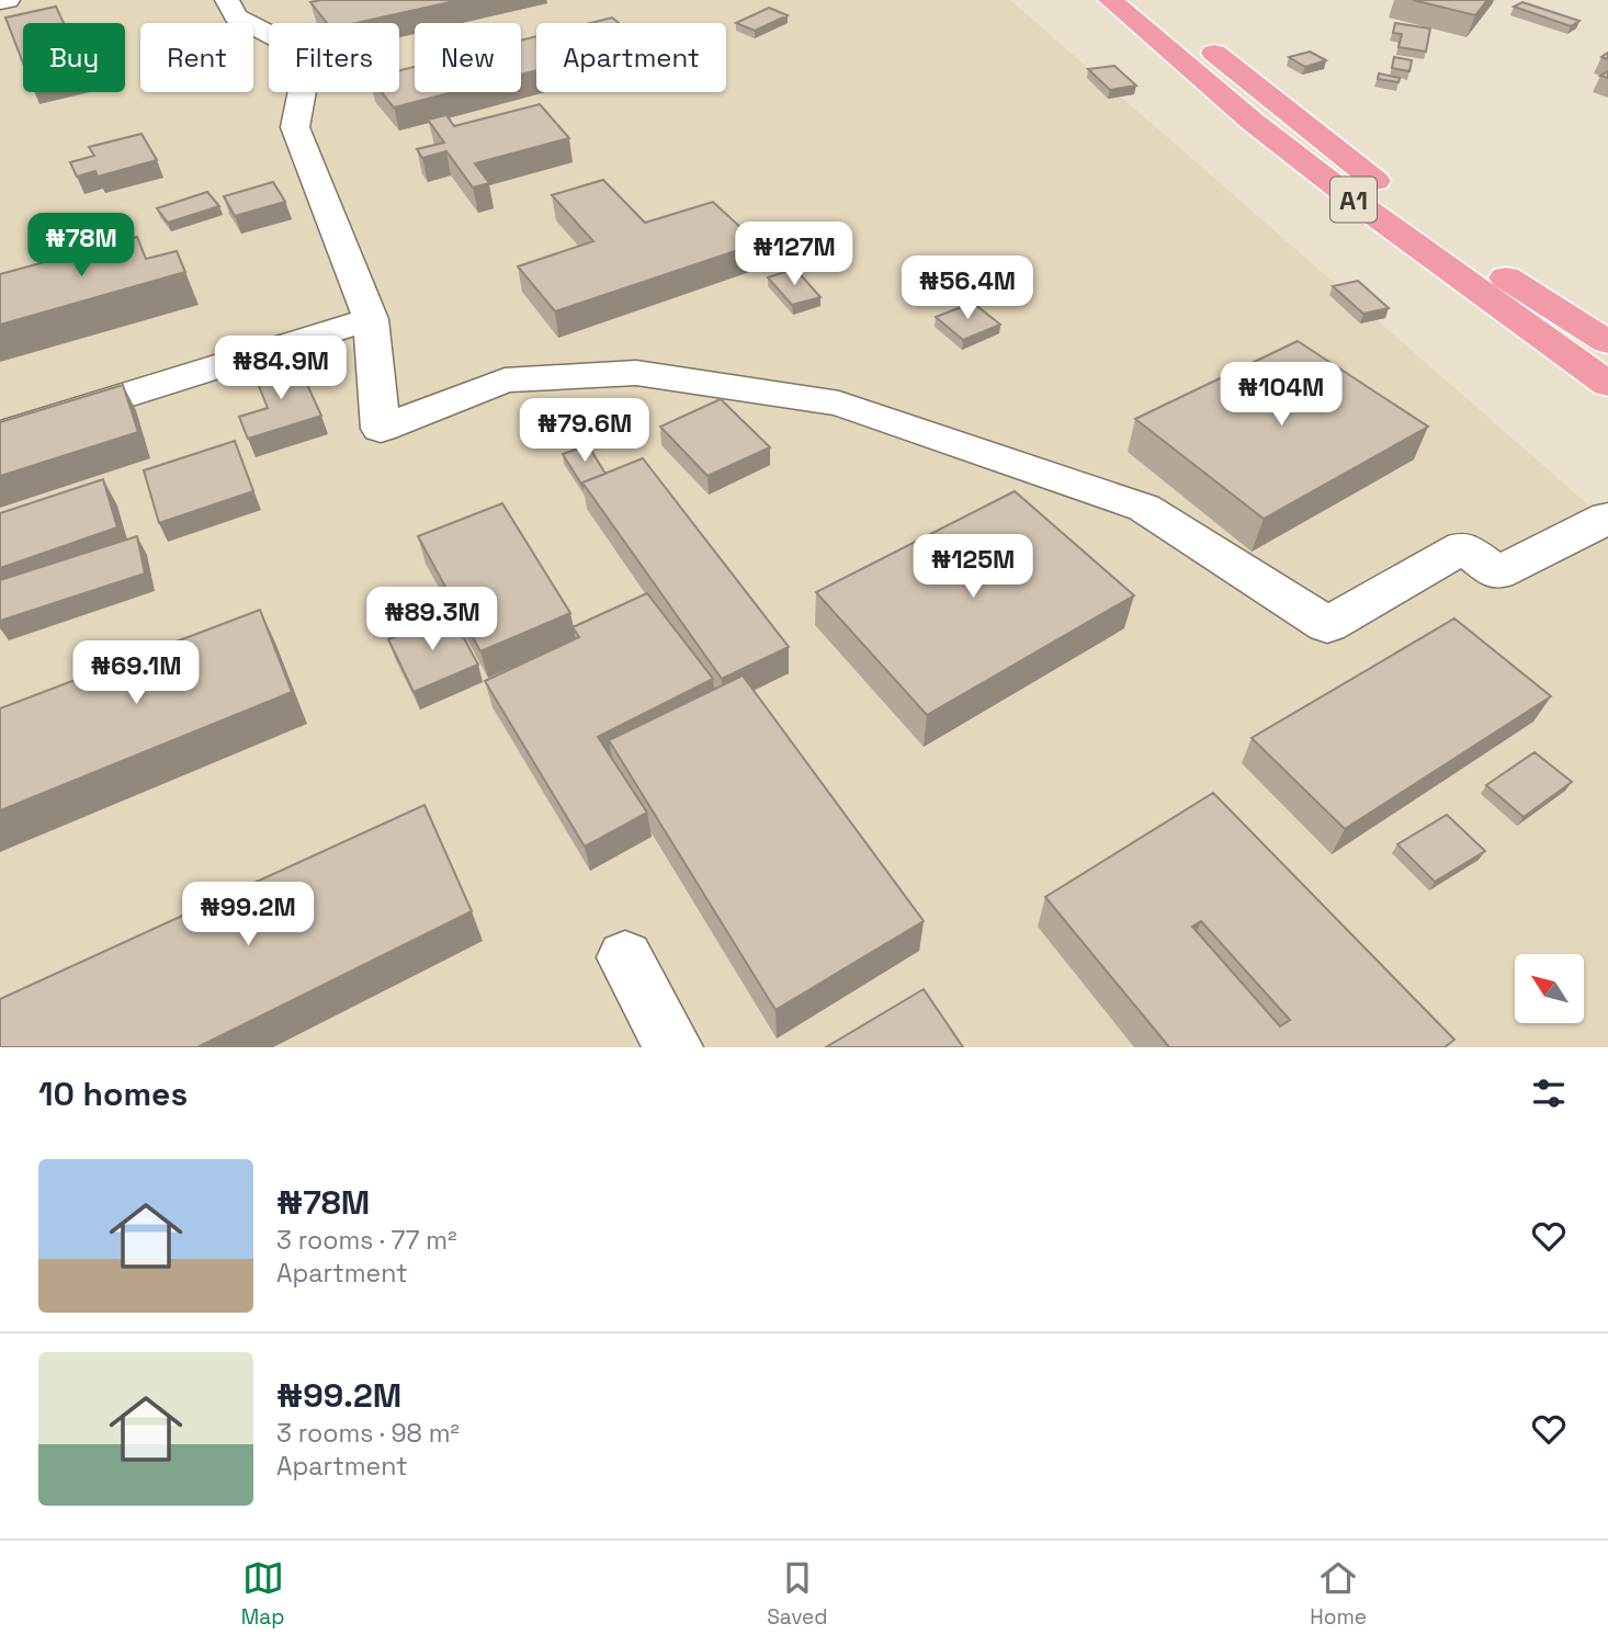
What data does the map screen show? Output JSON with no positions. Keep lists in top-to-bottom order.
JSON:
{
  "streets": {
    "highway": ["A1"]
  },
  "north": "top left",
  "page": {
    "chip": [
      "Buy",
      "Rent",
      "Filters",
      "New",
      "Apartment"
    ],
    "price": [
      "₦78M",
      "₦127M",
      "₦56.4M",
      "₦84.9M",
      "₦104M",
      "₦79.6M",
      "₦125M",
      "₦89.3M",
      "₦69.1M",
      "₦99.2M"
    ],
    "heading": "10 homes",
    "list": [
      {
        "name": "₦78M",
        "note": "3 rooms · 77 m² · Apartment"
      },
      {
        "name": "₦99.2M",
        "note": "3 rooms · 98 m² · Apartment"
      }
    ],
    "tabs": ["Map", "Saved", "Home"]
  }
}
